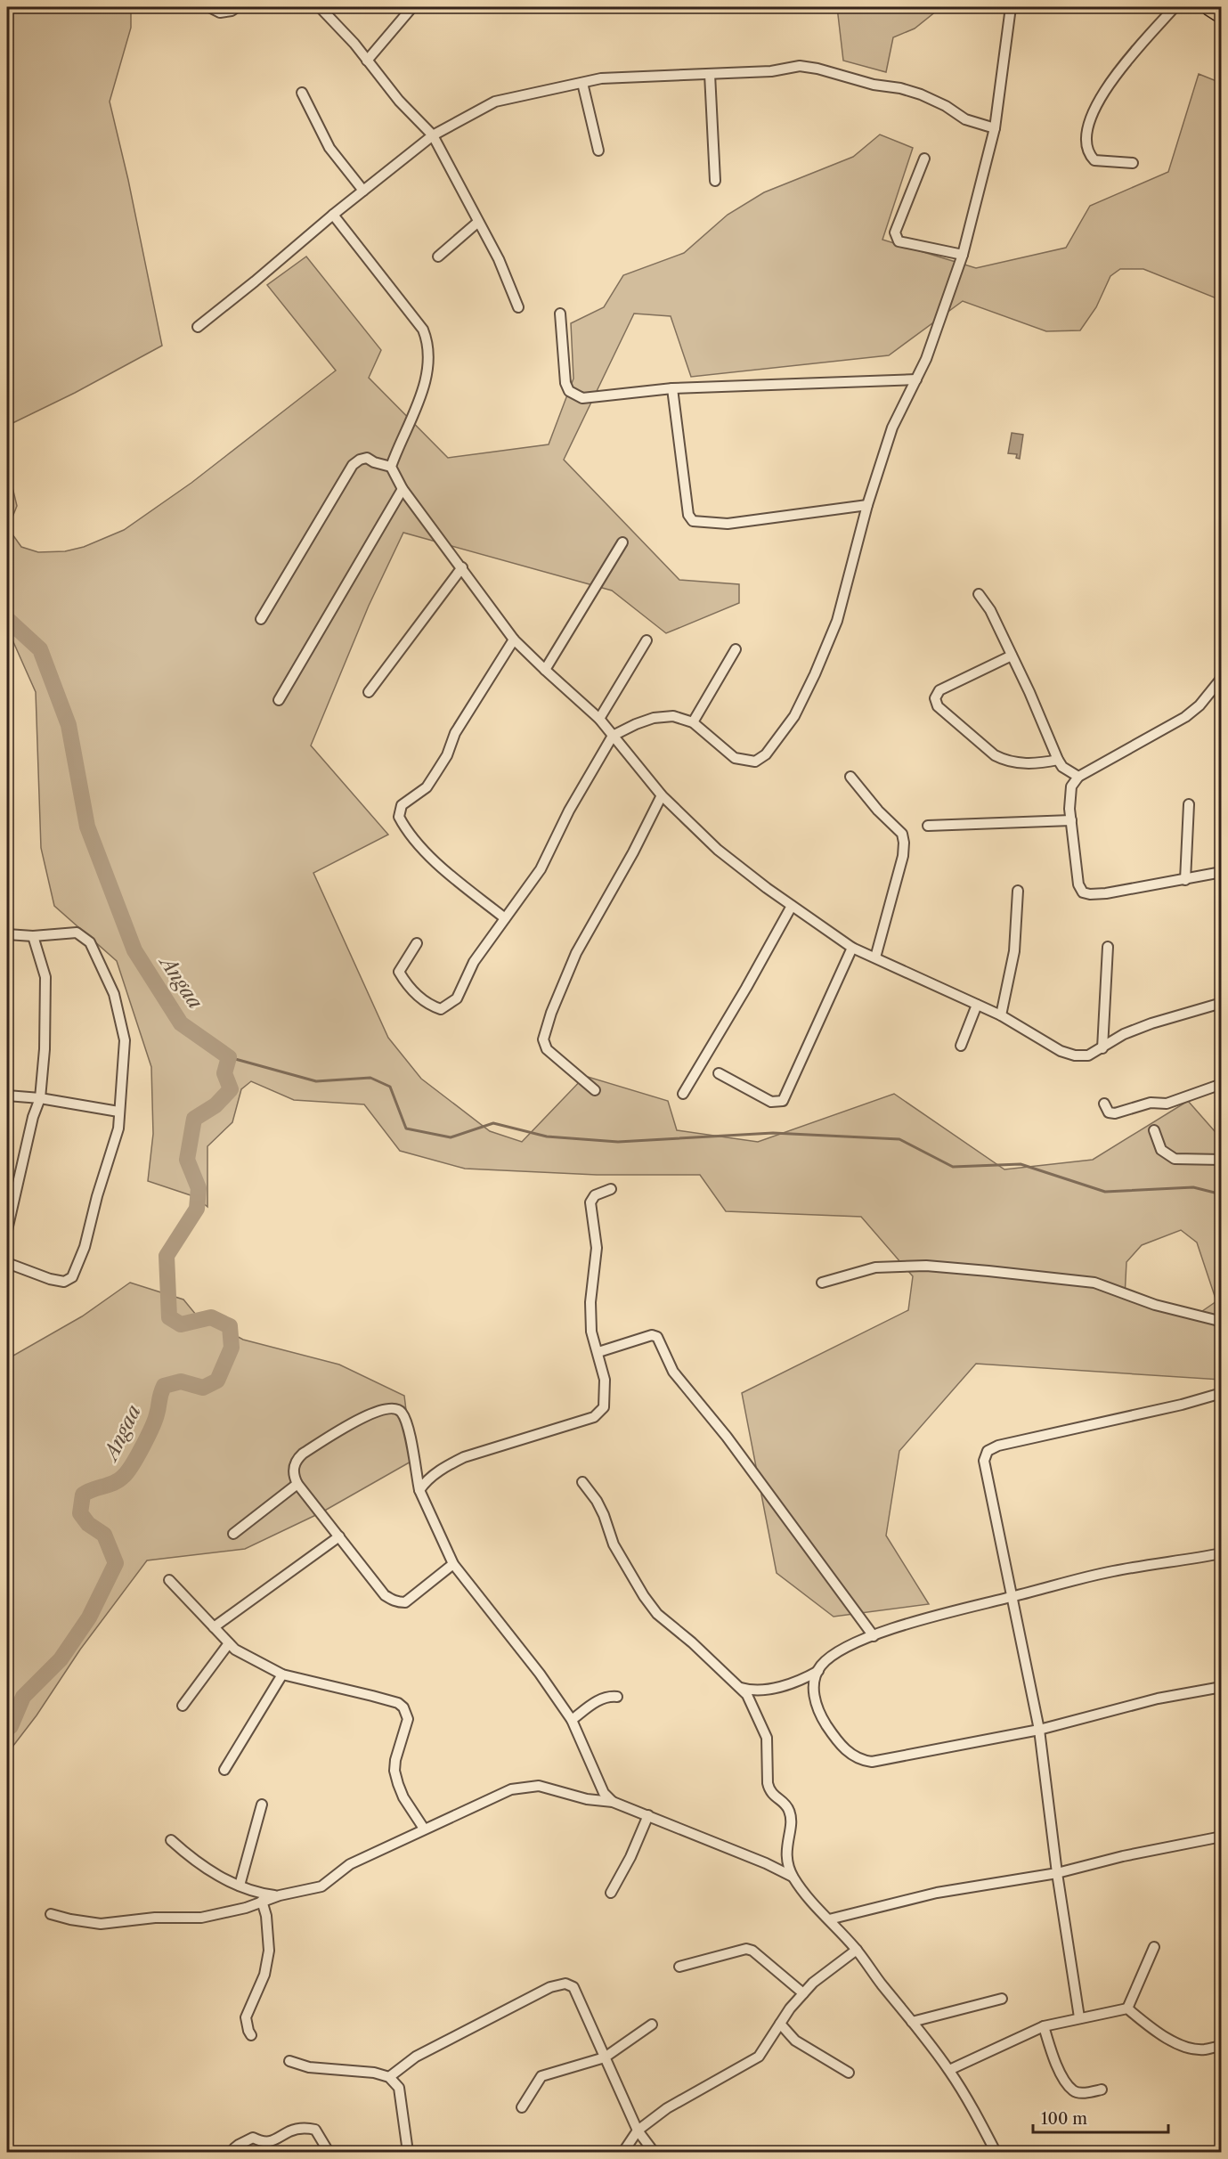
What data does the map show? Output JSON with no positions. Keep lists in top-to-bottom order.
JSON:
{
  "water": ["Angaa"],
  "scale_bar": "100 m"
}
